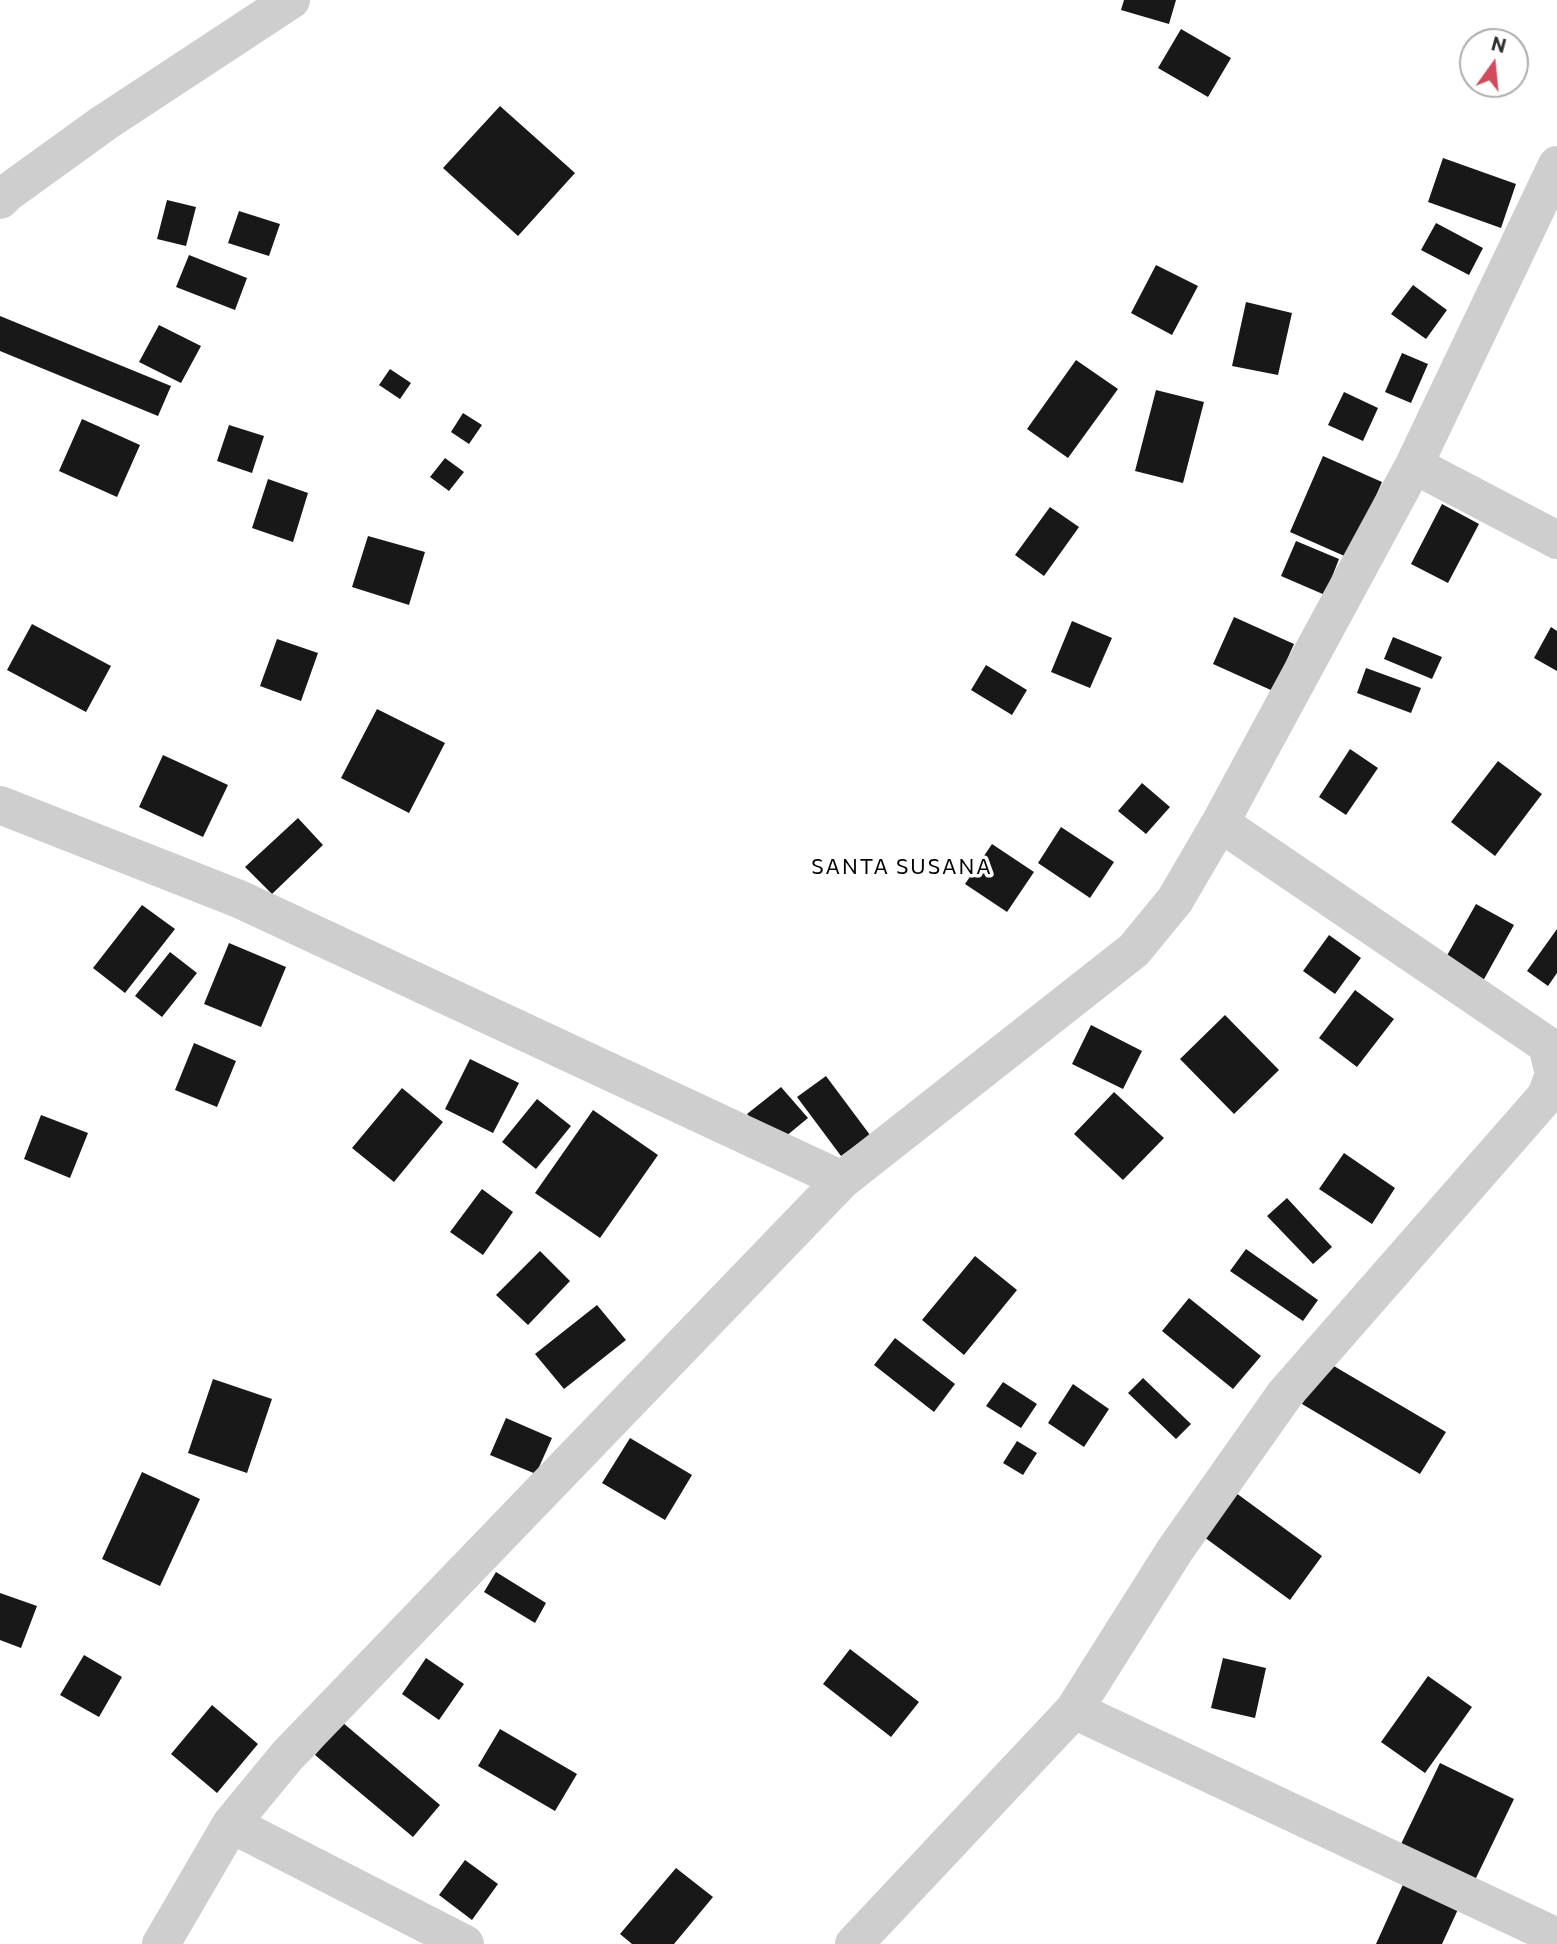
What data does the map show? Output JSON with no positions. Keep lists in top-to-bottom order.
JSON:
{
  "districts": ["SANTA SUSANA"],
  "north": "top"
}
